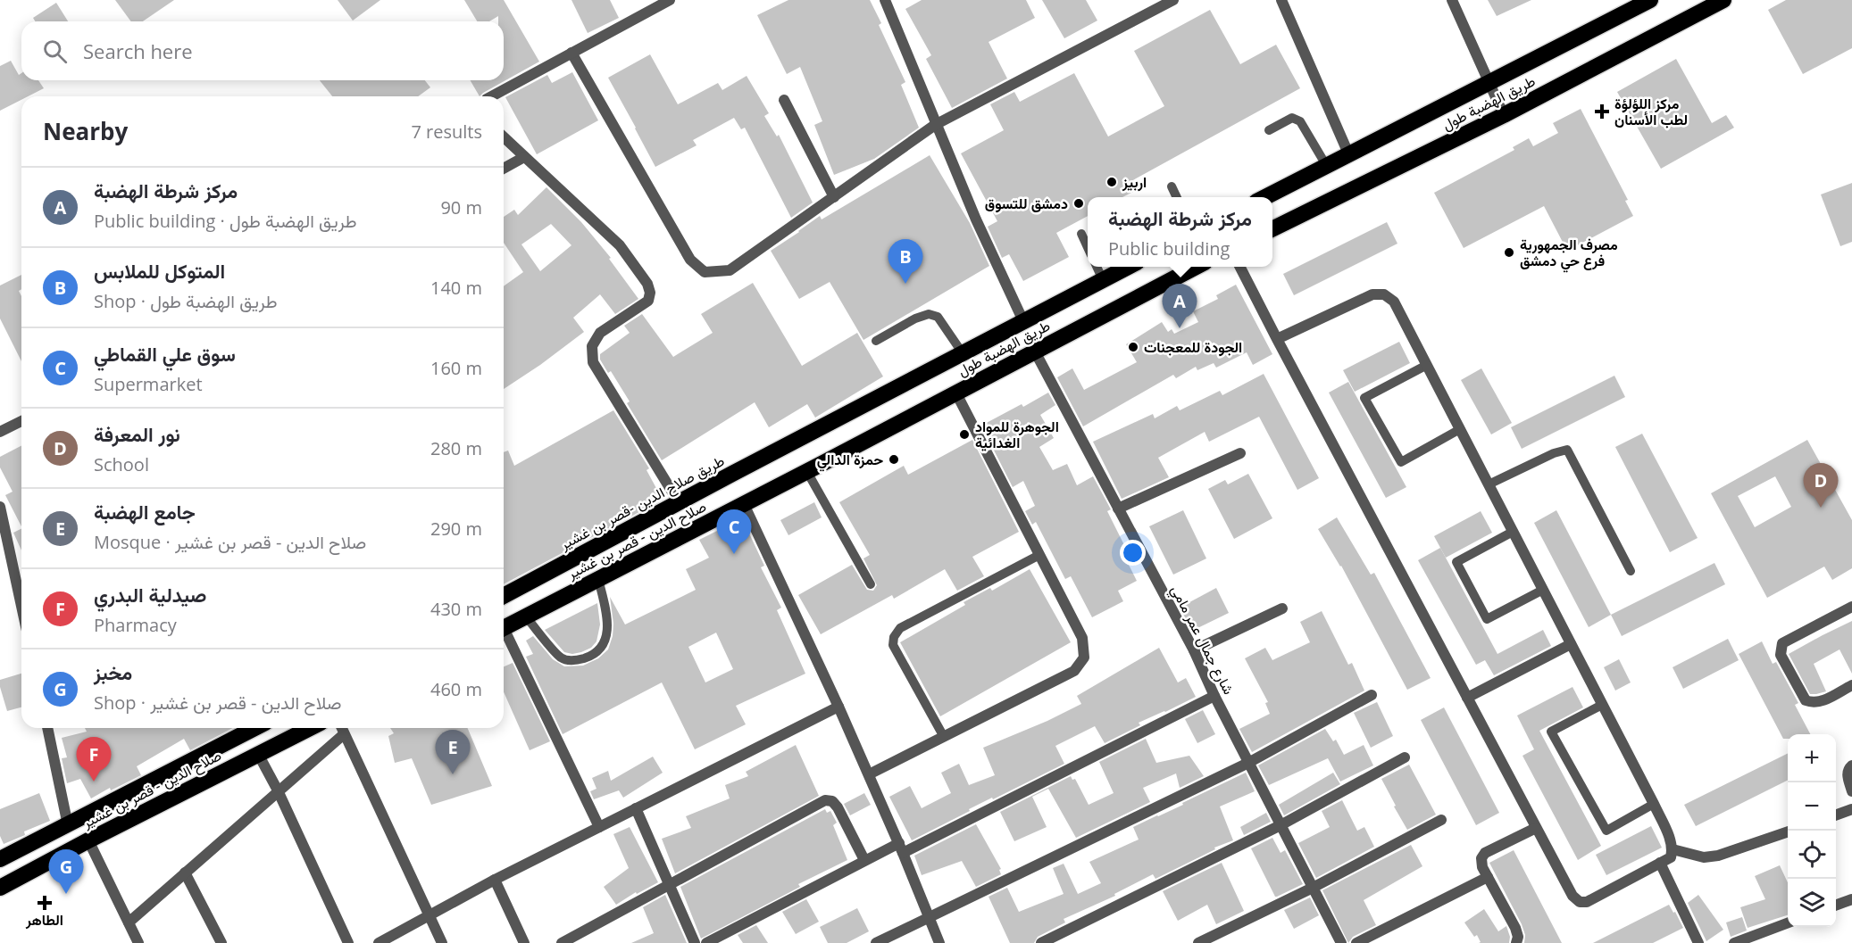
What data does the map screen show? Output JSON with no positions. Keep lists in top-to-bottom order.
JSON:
{
  "streets": {
    "highway": ["طريق الهضبة طول", "طريق صلاح الدين -قصر بن غشير", "صلاح الدين - قصر بن غشير"],
    "street": ["شارع جمال عمر مامي"]
  },
  "crossings": [
    ["طريق الهضبة طول", "طريق صلاح الدين -قصر بن غشير"],
    ["طريق الهضبة طول", "صلاح الدين - قصر بن غشير"],
    ["طريق الهضبة طول", "شارع جمال عمر مامي"]
  ],
  "places": {
    "health": ["مركز اللؤلؤة لطب الأسنان", "الطاهر"],
    "other": [
      "اربيز",
      "دمشق للتسوق",
      "مصرف الجمهورية فرع حي دمشق",
      "الجودة للمعجنات",
      "الجوهرة للمواد الغدائية",
      "حمزة الدالي"
    ]
  },
  "page": {
    "search": "Search here",
    "heading": ["Nearby", "7 results"],
    "list": [
      {
        "mark": "A",
        "name": "مركز شرطة الهضبة",
        "note": "Public building · طريق الهضبة طول",
        "value": "90 m"
      },
      {
        "mark": "B",
        "name": "المتوكل للملابس",
        "note": "Shop · طريق الهضبة طول",
        "value": "140 m"
      },
      {
        "mark": "C",
        "name": "سوق علي القماطي",
        "note": "Supermarket",
        "value": "160 m"
      },
      {
        "mark": "D",
        "name": "نور المعرفة",
        "note": "School",
        "value": "280 m"
      },
      {
        "mark": "E",
        "name": "جامع الهضبة",
        "note": "Mosque · صلاح الدين - قصر بن غشير",
        "value": "290 m"
      },
      {
        "mark": "F",
        "name": "صيدلية البدري",
        "note": "Pharmacy",
        "value": "430 m"
      },
      {
        "mark": "G",
        "name": "مخبز",
        "note": "Shop · صلاح الدين - قصر بن غشير",
        "value": "460 m"
      }
    ],
    "popup": ["مركز شرطة الهضبة", "Public building"],
    "pins": [
      "B",
      "A",
      "D",
      "C",
      "E",
      "F",
      "G"
    ],
    "map_buttons": ["+", "−"]
  }
}
